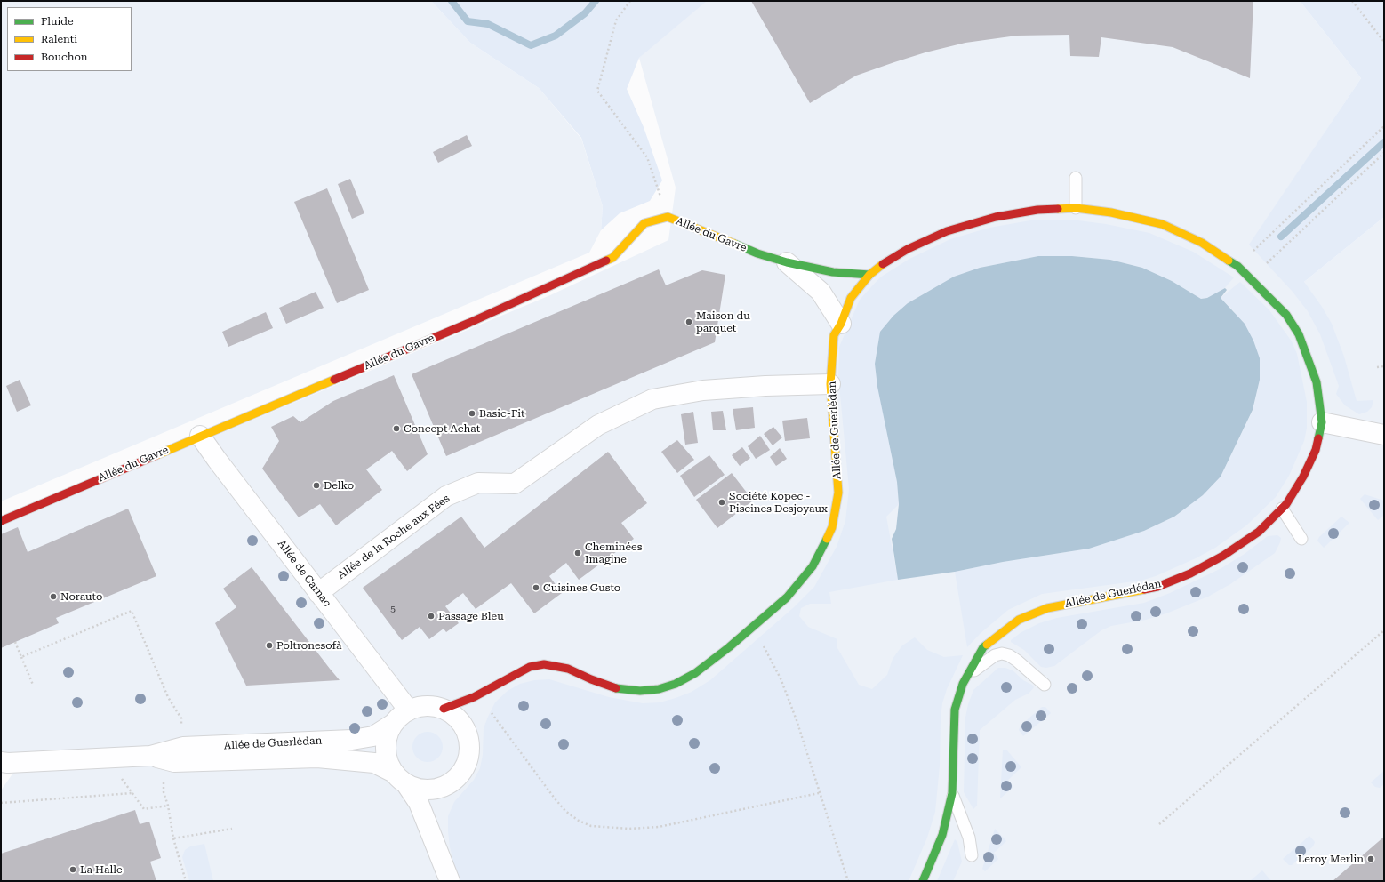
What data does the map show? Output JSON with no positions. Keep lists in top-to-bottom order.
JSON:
{
  "streets": {
    "street": [
      "Allée du Gavre",
      "Allée de Guerlédan",
      "Allée de la Roche aux Fées",
      "Allée de Carnac"
    ]
  },
  "crossings": [
    ["Allée du Gavre", "Allée de Guerlédan"],
    ["Allée du Gavre", "Allée de Carnac"],
    ["Allée de Guerlédan", "Allée de la Roche aux Fées"],
    ["Allée de Guerlédan", "Allée de Carnac"],
    ["Allée de la Roche aux Fées", "Allée de Carnac"]
  ],
  "places": [
    "Maison du parquet",
    "Basic-Fit",
    "Concept Achat",
    "Delko",
    "Société Kopec - Piscines Desjoyaux",
    "Cheminées Imagine",
    "Cuisines Gusto",
    "Norauto",
    "Passage Bleu",
    "Poltronesofà",
    "Leroy Merlin",
    "La Halle"
  ],
  "house_numbers": ["5"],
  "legend": ["Fluide", "Ralenti", "Bouchon"]
}
